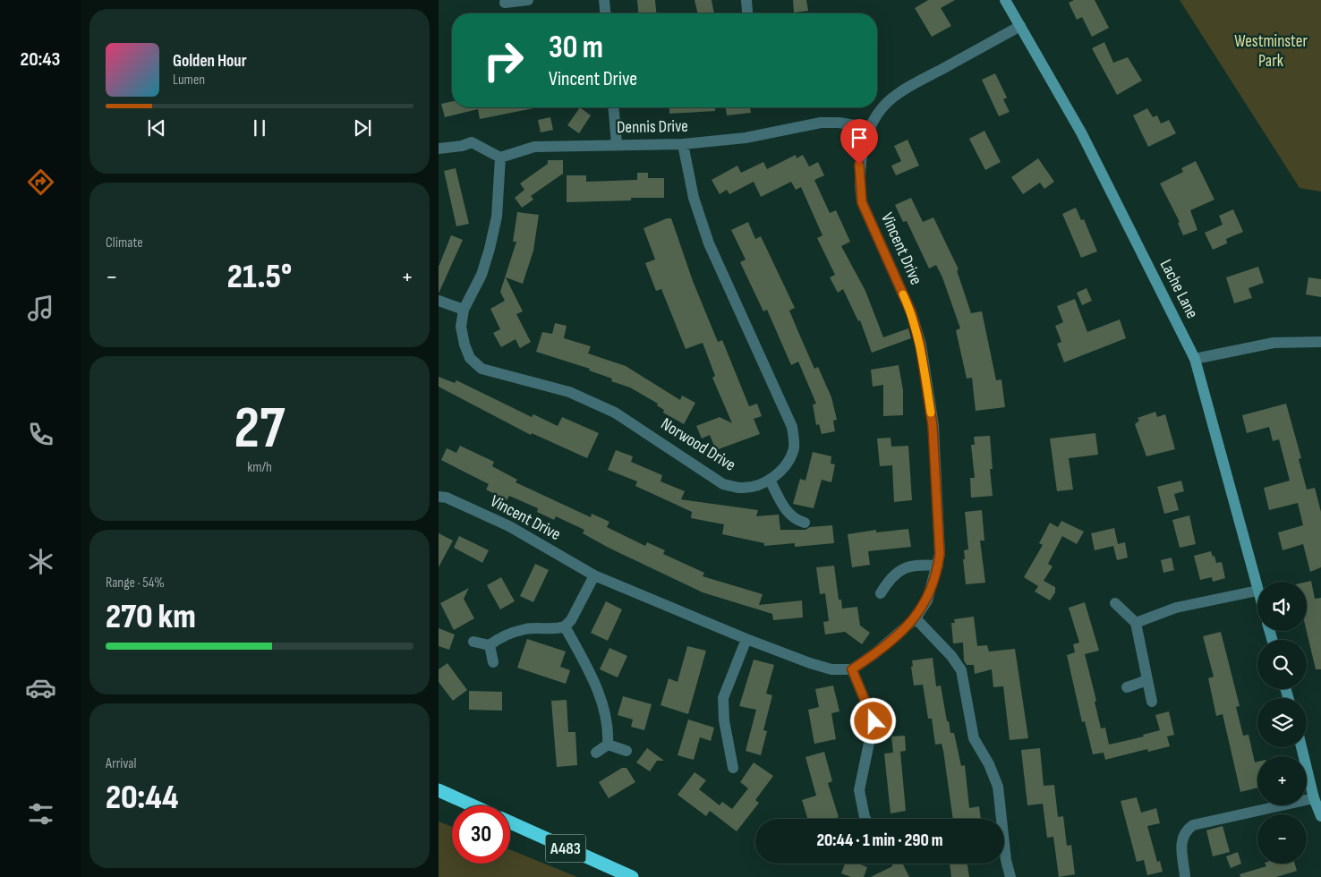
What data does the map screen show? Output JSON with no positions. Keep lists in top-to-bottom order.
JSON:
{
  "streets": {
    "highway": ["A483"],
    "street": [
      "Dennis Drive",
      "Vincent Drive",
      "Lache Lane",
      "Norwood Drive"
    ]
  },
  "crossings": [
    ["Dennis Drive", "Vincent Drive"],
    ["Dennis Drive", "Norwood Drive"],
    ["Vincent Drive", "Lache Lane"]
  ],
  "parks": ["Westminster Park"],
  "page": {
    "tabs": "20:43",
    "turn": ["30 m", "Vincent Drive"],
    "song": ["Golden Hour", "Lumen"],
    "tile": [
      "Climate",
      ["27", "km/h"],
      ["Range · 54%", "270 km"],
      ["Arrival", "20:44"]
    ],
    "heat": ["−", "21.5°", "+"],
    "map_buttons": ["+", "−"],
    "limit": "30",
    "trip": "20:44 · 1 min · 290 m"
  }
}
